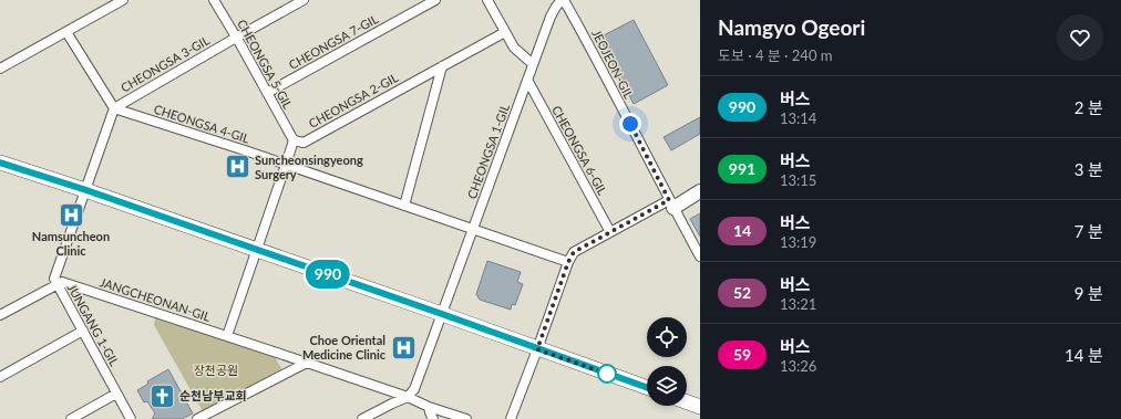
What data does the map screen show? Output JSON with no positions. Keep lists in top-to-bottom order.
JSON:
{
  "streets": {
    "street": [
      "CHEONGSA 7-GIL",
      "CHEONGSA 3-GIL",
      "CHEONGSA 5-GIL",
      "JEOJEON-GIL",
      "CHEONGSA 2-GIL",
      "CHEONGSA 4-GIL",
      "CHEONGSA 6-GIL",
      "CHEONGSA 1-GIL",
      "JANGCHEONAN-GIL",
      "JUNGANG 1-GIL"
    ]
  },
  "crossings": [
    ["CHEONGSA 7-GIL", "CHEONGSA 5-GIL"],
    ["CHEONGSA 3-GIL", "CHEONGSA 5-GIL"],
    ["CHEONGSA 3-GIL", "CHEONGSA 4-GIL"],
    ["CHEONGSA 3-GIL", "JUNGANG 1-GIL"],
    ["CHEONGSA 5-GIL", "CHEONGSA 2-GIL"],
    ["JEOJEON-GIL", "CHEONGSA 1-GIL"],
    ["CHEONGSA 4-GIL", "CHEONGSA 1-GIL"],
    ["CHEONGSA 6-GIL", "CHEONGSA 1-GIL"],
    ["CHEONGSA 1-GIL", "JANGCHEONAN-GIL"],
    ["JANGCHEONAN-GIL", "JUNGANG 1-GIL"]
  ],
  "parks": ["장천공원"],
  "places": {
    "hospital": ["Suncheonsingyeong Surgery", "Namsuncheon Clinic", "Choe Oriental Medicine Clinic"],
    "church": ["순천남부교회"]
  },
  "lines": ["bus line 990"],
  "page": {
    "on_map": "990",
    "heading": ["Namgyo Ogeori", "도보 · 4 분 · 240 m"],
    "list": [
      {
        "mark": "990",
        "name": "버스",
        "note": "13:14",
        "value": "2 분"
      },
      {
        "mark": "991",
        "name": "버스",
        "note": "13:15",
        "value": "3 분"
      },
      {
        "mark": "14",
        "name": "버스",
        "note": "13:19",
        "value": "7 분"
      },
      {
        "mark": "52",
        "name": "버스",
        "note": "13:21",
        "value": "9 분"
      },
      {
        "mark": "59",
        "name": "버스",
        "note": "13:26",
        "value": "14 분"
      }
    ]
  }
}
